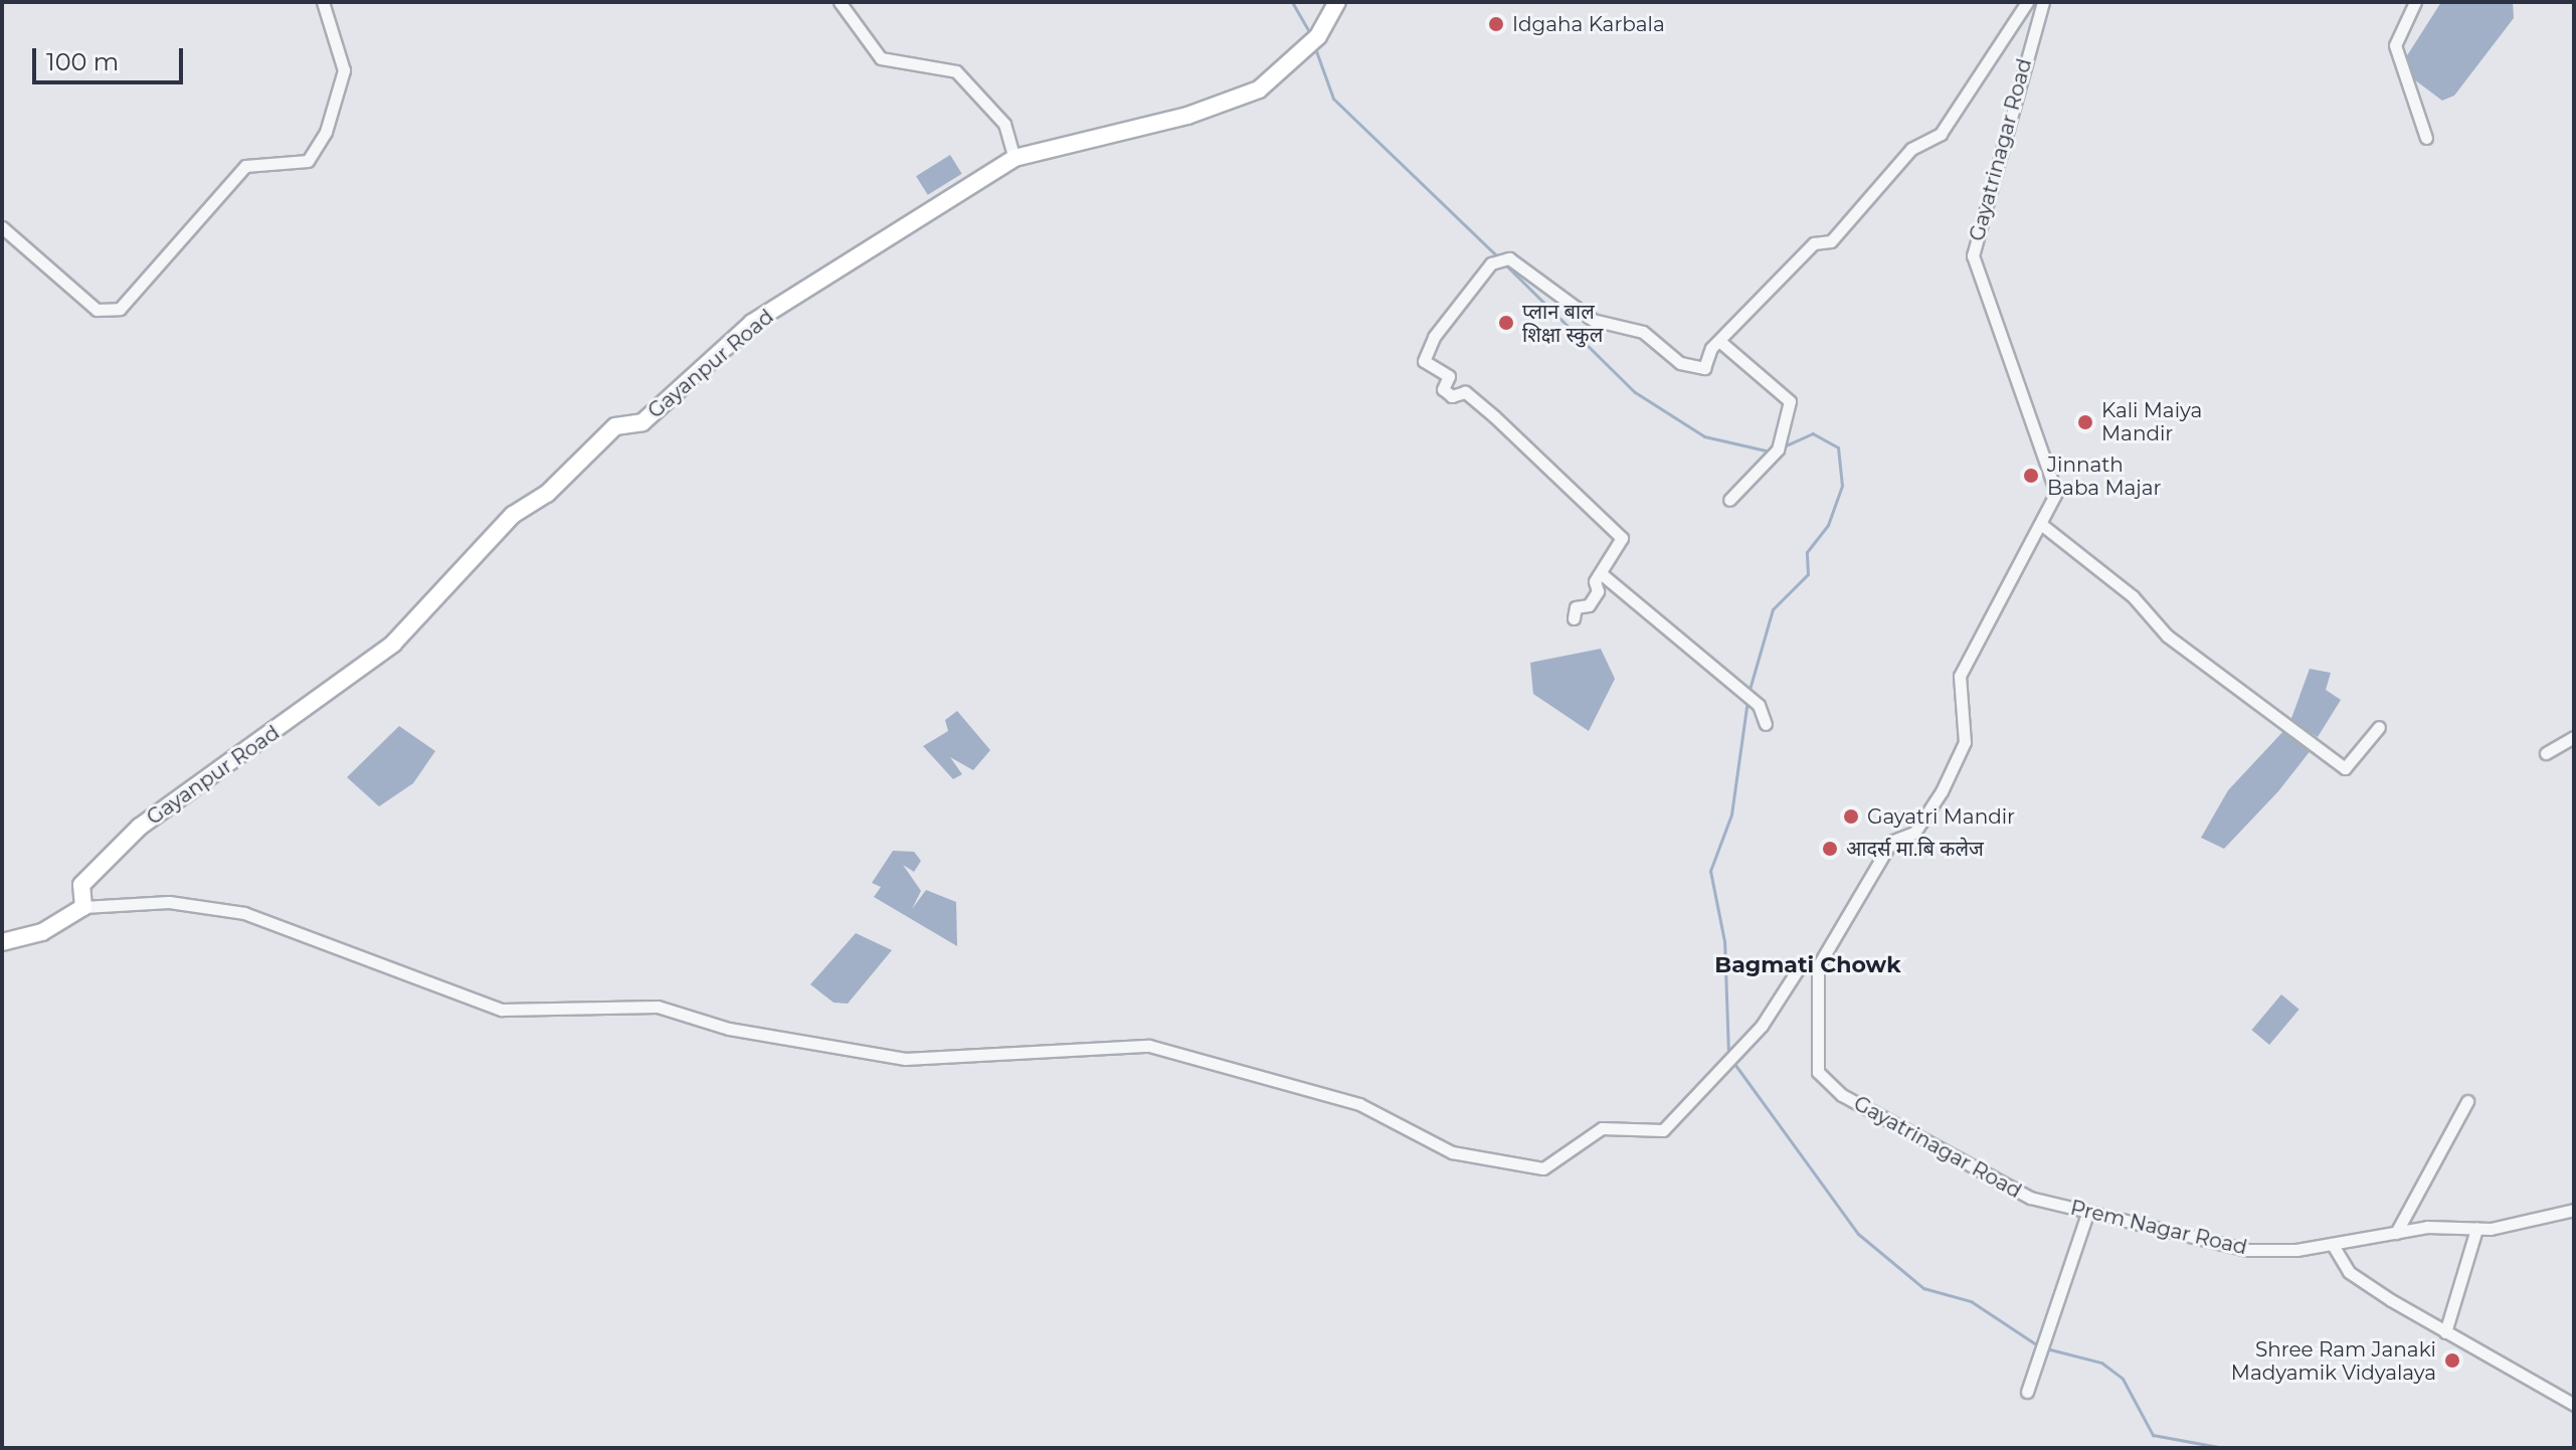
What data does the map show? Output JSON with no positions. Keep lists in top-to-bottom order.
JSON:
{
  "streets": {
    "street": ["Gayatrinagar Road", "Gayanpur Road", "Prem Nagar Road"]
  },
  "crossings": [
    ["Gayatrinagar Road", "Prem Nagar Road"]
  ],
  "districts": ["Bagmati Chowk"],
  "places": [
    "Idgaha Karbala",
    "प्लान बाल शिक्षा स्कुल",
    "Kali Maiya Mandir",
    "Jinnath Baba Majar",
    "Gayatri Mandir",
    "आदर्स मा.बि कलेज",
    "Shree Ram Janaki Madyamik Vidyalaya"
  ],
  "scale_bar": "100 m"
}
